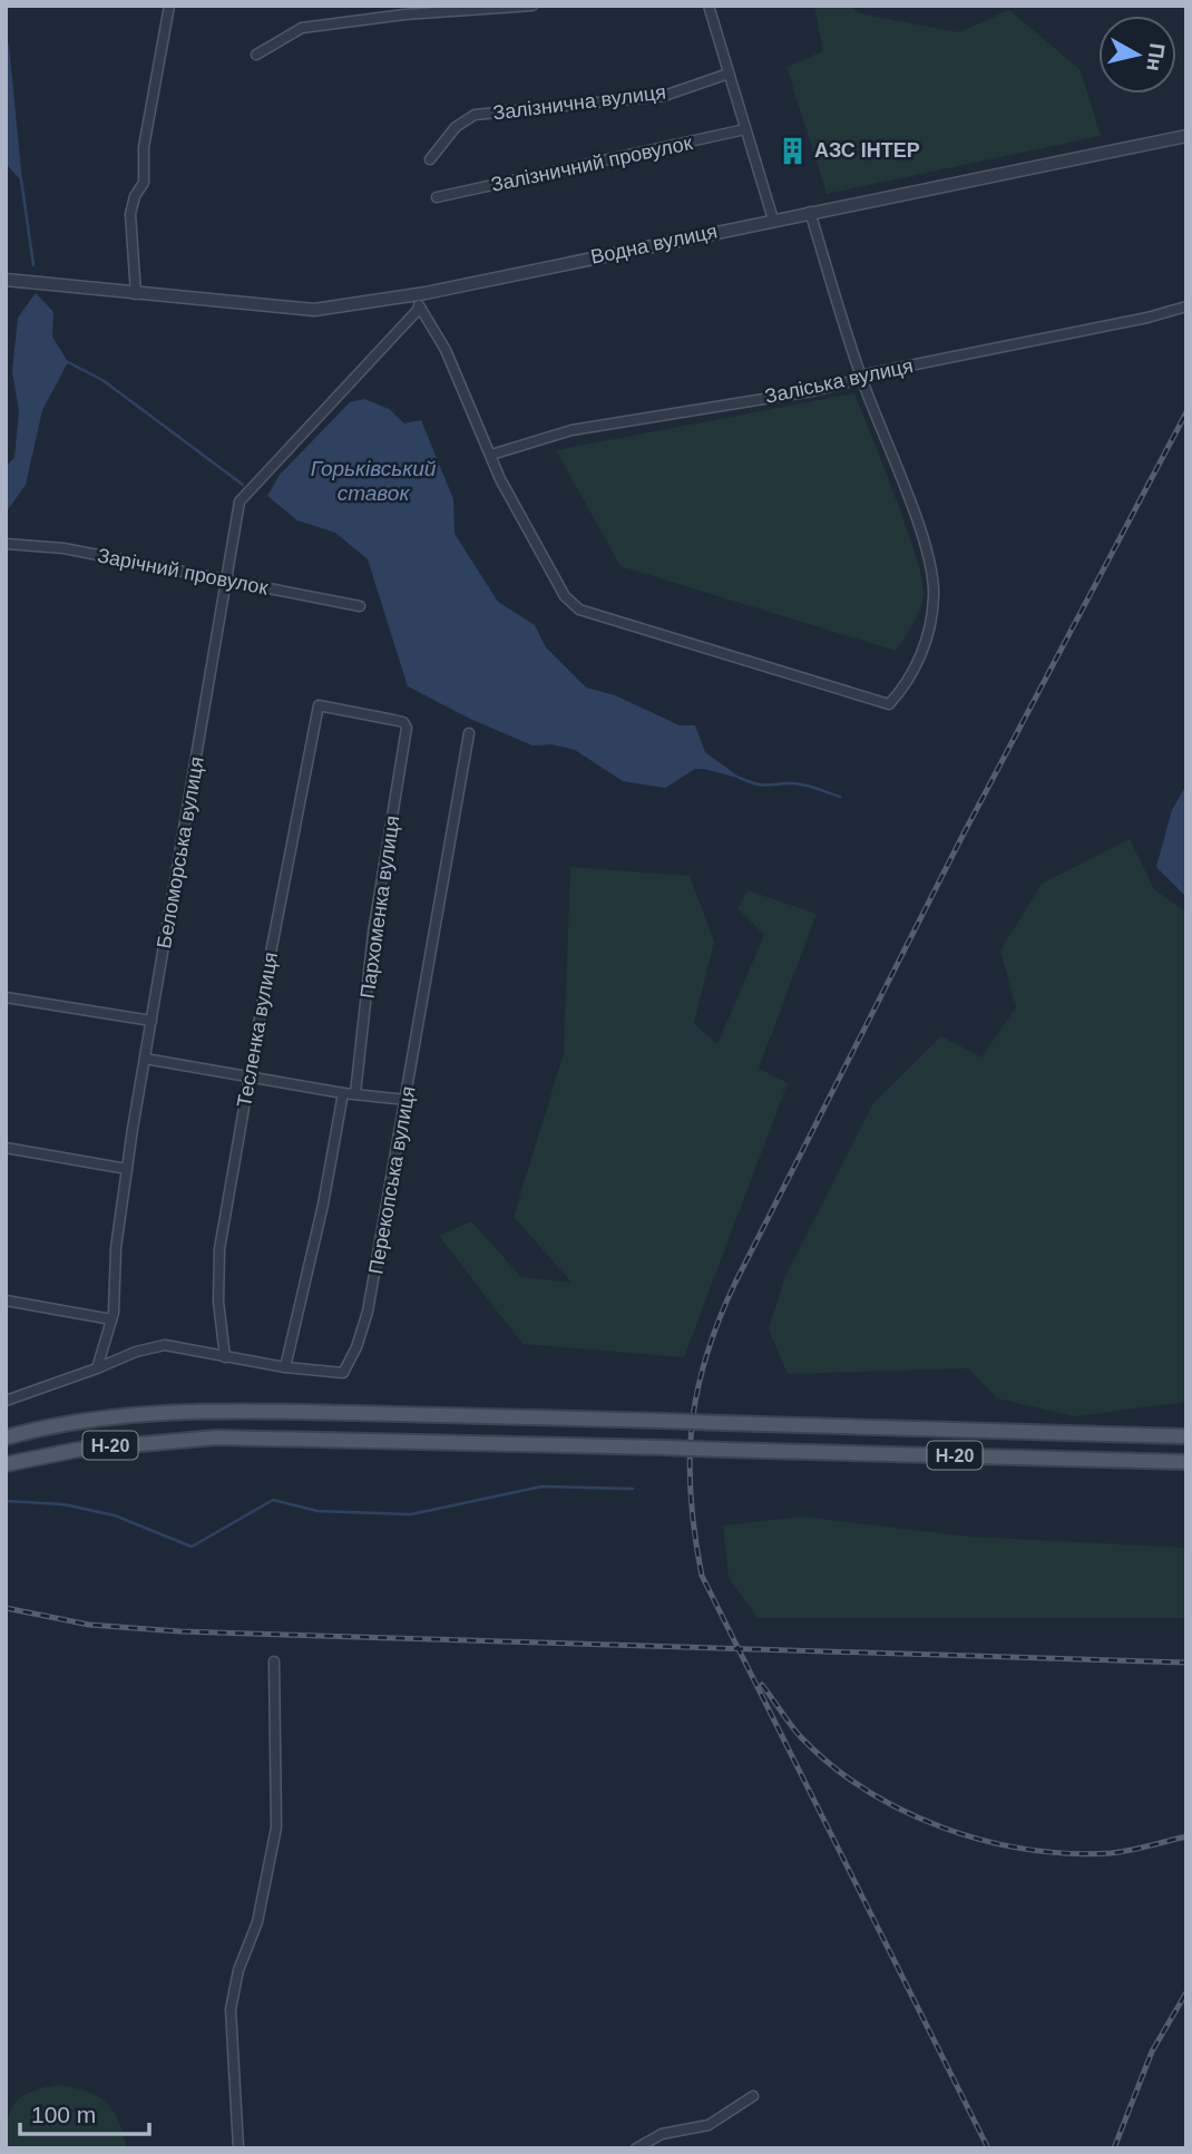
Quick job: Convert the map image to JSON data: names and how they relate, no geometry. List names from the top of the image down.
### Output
{
  "streets": {
    "main road": ["Н-20"],
    "street": [
      "Залізнична вулиця",
      "Залізничний провулок",
      "Водна вулиця",
      "Заліська вулиця",
      "Зарічний провулок",
      "Беломорська вулиця",
      "Пархоменка вулиця",
      "Тесленка вулиця",
      "Перекопська вулиця"
    ]
  },
  "crossings": [
    ["Зарічний провулок", "Беломорська вулиця"],
    ["Беломорська вулиця", "Перекопська вулиця"],
    ["Пархоменка вулиця", "Тесленка вулиця"],
    ["Тесленка вулиця", "Перекопська вулиця"]
  ],
  "water": ["Горьківський ставок"],
  "places": {
    "building": ["АЗС ІНТЕР"]
  },
  "scale_bar": "100 m",
  "north": "right"
}
